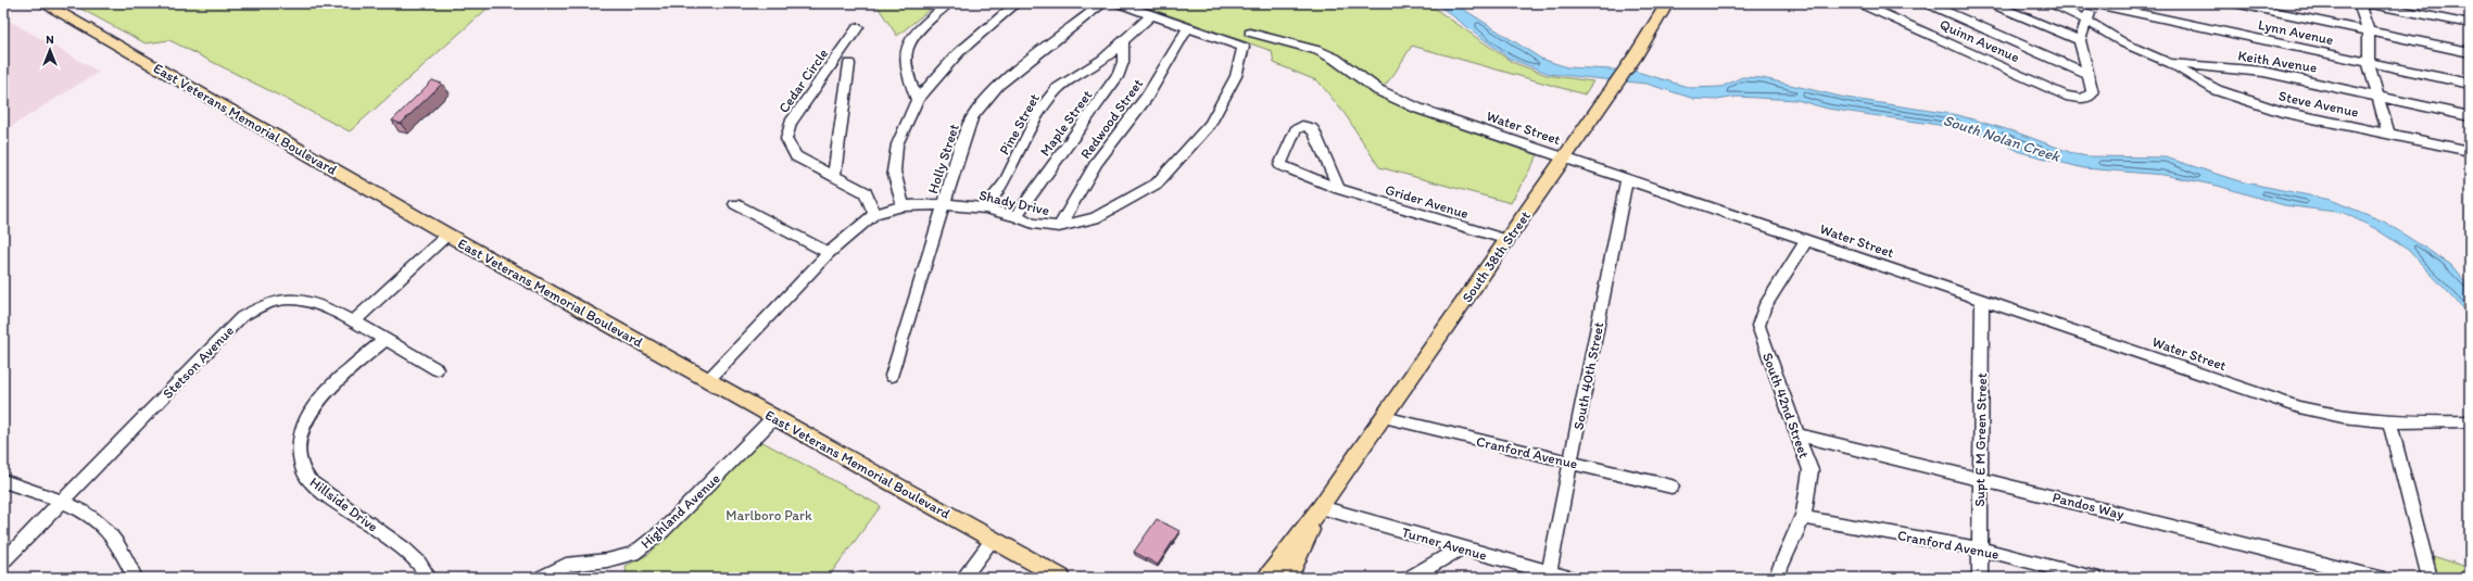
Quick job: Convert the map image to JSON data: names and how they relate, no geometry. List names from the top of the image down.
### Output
{
  "streets": {
    "main road": ["East Veterans Memorial Boulevard", "South 38th Street"],
    "street": [
      "Lynn Avenue",
      "Quinn Avenue",
      "Keith Avenue",
      "Cedar Circle",
      "Steve Avenue",
      "Redwood Street",
      "Maple Street",
      "Pine Street",
      "Water Street",
      "Holly Street",
      "Grider Avenue",
      "Shady Drive",
      "Stetson Avenue",
      "South 40th Street",
      "South 42nd Street",
      "Supt E M Green Street",
      "Cranford Avenue",
      "Hillside Drive",
      "Pandos Way",
      "Highland Avenue",
      "Turner Avenue"
    ]
  },
  "crossings": [
    ["Keith Avenue", "Steve Avenue"],
    ["Cedar Circle", "Shady Drive"],
    ["East Veterans Memorial Boulevard", "Shady Drive"],
    ["East Veterans Memorial Boulevard", "Highland Avenue"],
    ["Redwood Street", "Shady Drive"],
    ["Maple Street", "Pine Street"],
    ["Maple Street", "Shady Drive"],
    ["Pine Street", "Shady Drive"],
    ["Water Street", "South 38th Street"],
    ["Water Street", "South 40th Street"],
    ["Water Street", "South 42nd Street"],
    ["Water Street", "Supt E M Green Street"],
    ["Holly Street", "Shady Drive"],
    ["Grider Avenue", "South 38th Street"],
    ["South 38th Street", "Cranford Avenue"],
    ["South 38th Street", "Turner Avenue"],
    ["Stetson Avenue", "Hillside Drive"],
    ["South 40th Street", "Cranford Avenue"],
    ["South 40th Street", "Turner Avenue"],
    ["South 42nd Street", "Cranford Avenue"],
    ["South 42nd Street", "Pandos Way"],
    ["Supt E M Green Street", "Cranford Avenue"],
    ["Supt E M Green Street", "Pandos Way"]
  ],
  "water": ["South Nolan Creek"],
  "parks": ["Marlboro Park"],
  "north": "top"
}
